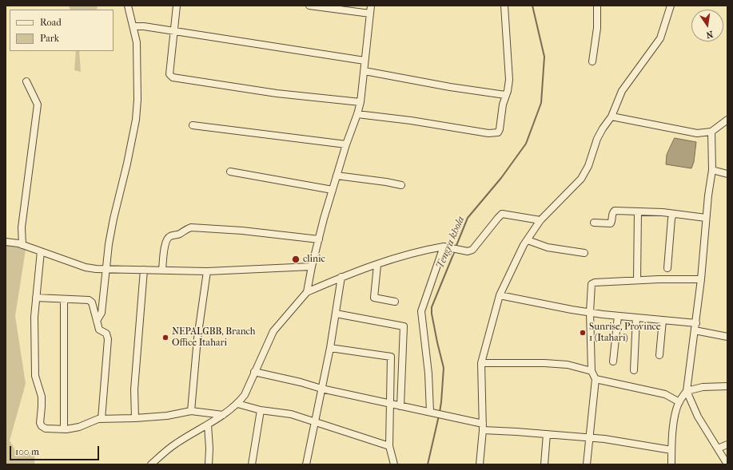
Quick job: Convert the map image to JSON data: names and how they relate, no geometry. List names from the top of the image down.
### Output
{
  "water": ["Tengra khola"],
  "places": ["clinic", "Sunrise, Province 1 (Itahari)", "NEPALGBB, Branch Office Itahari"],
  "legend": ["Road", "Park"],
  "scale_bar": "100 m",
  "north": "bottom"
}
